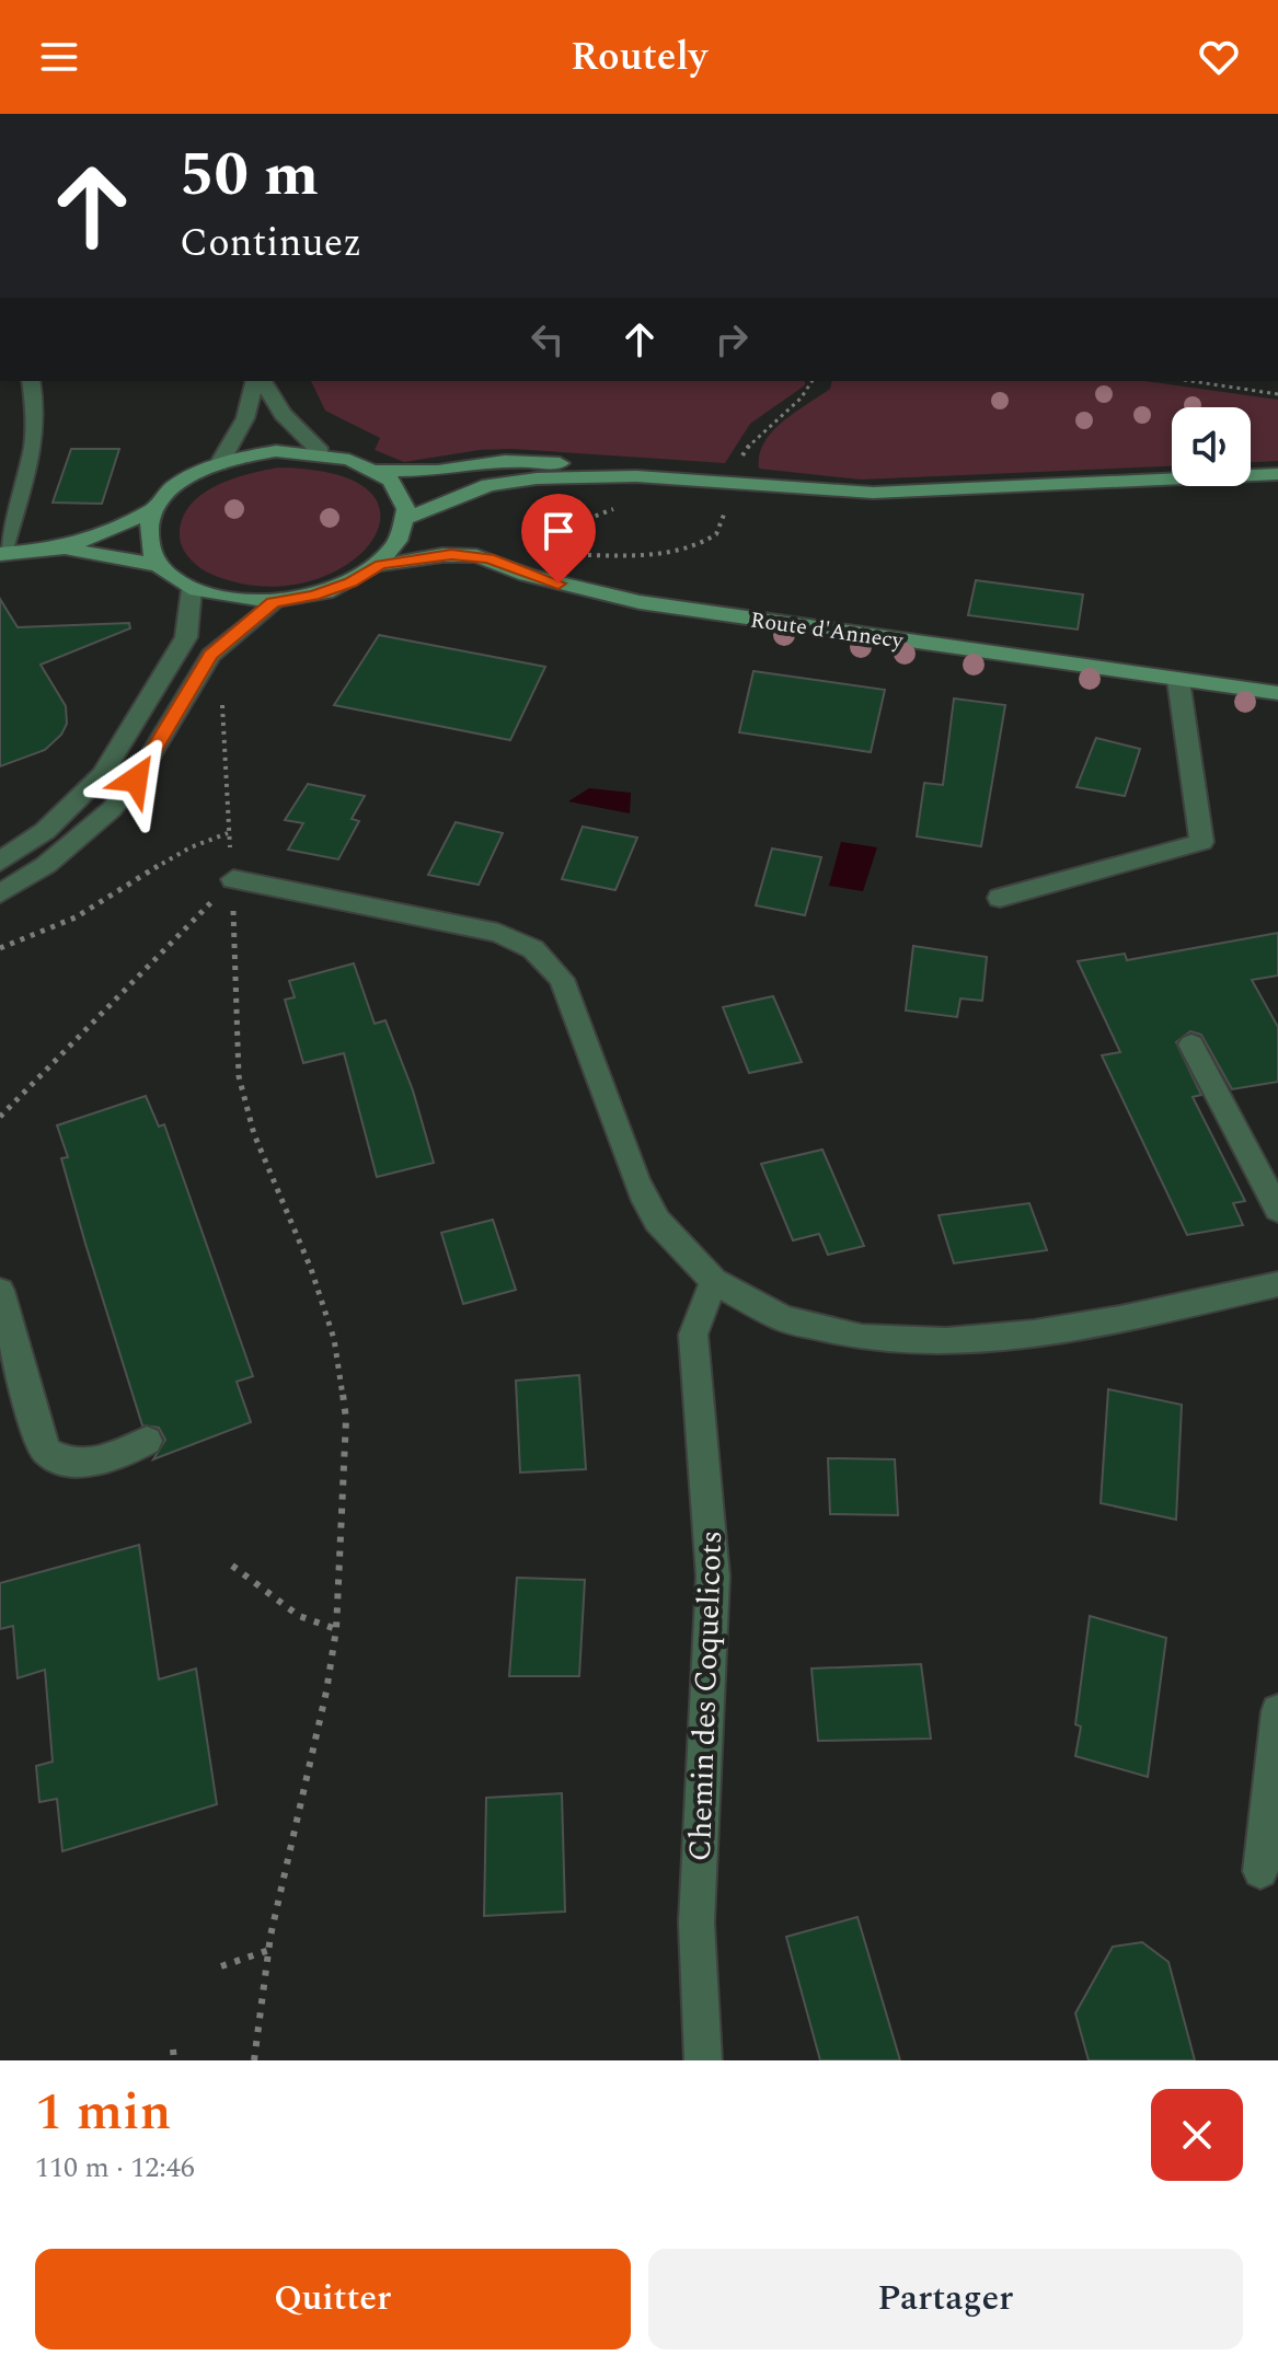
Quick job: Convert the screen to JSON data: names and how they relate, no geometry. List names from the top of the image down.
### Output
{
  "streets": {
    "main road": ["Route d'Annecy"],
    "street": ["Chemin des Coquelicots"]
  },
  "page": {
    "header": "Routely",
    "turn": ["50 m", "Continuez"],
    "heading": ["1 min", "110 m · 12:46"],
    "buttons": ["Quitter", "Partager"]
  }
}
